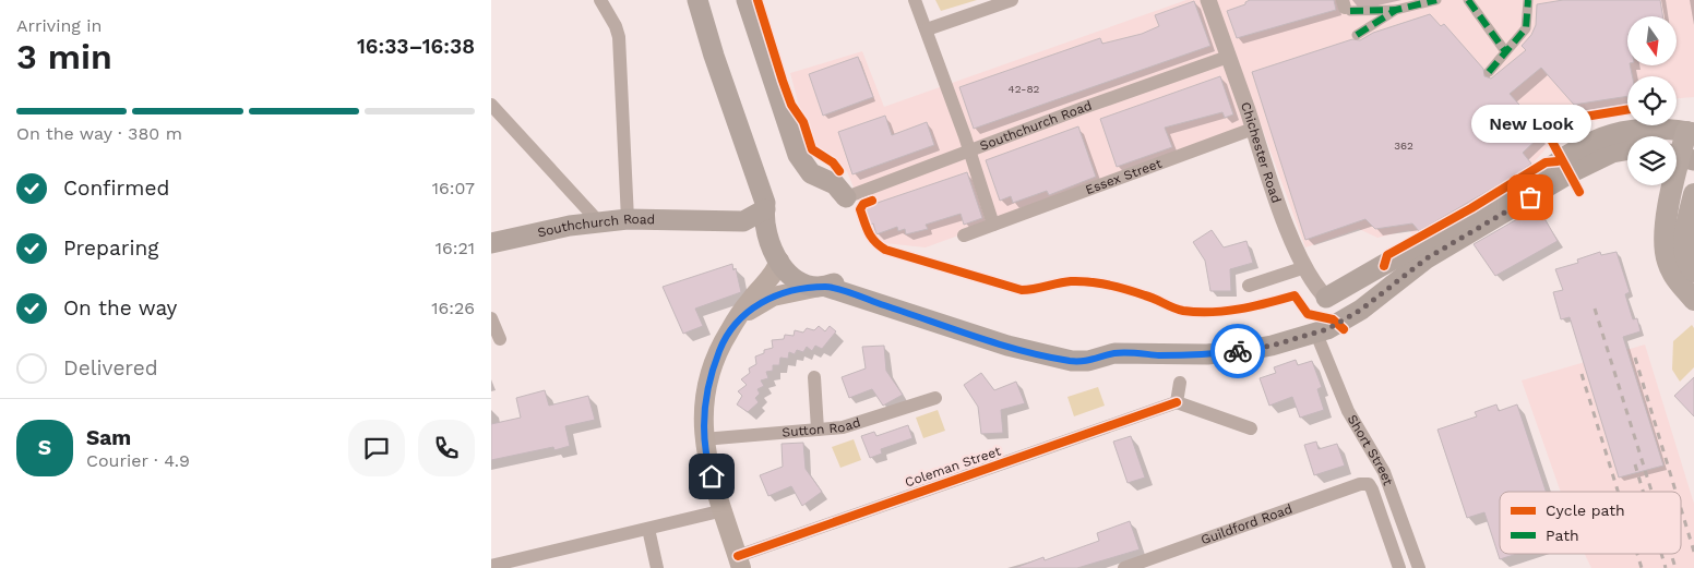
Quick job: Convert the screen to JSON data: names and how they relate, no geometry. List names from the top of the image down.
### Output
{
  "streets": {
    "main road": ["Southchurch Road"],
    "street": [
      "Chichester Road",
      "Essex Street",
      "Sutton Road",
      "Short Street",
      "Coleman Street",
      "Guildford Road"
    ]
  },
  "crossings": [
    ["Southchurch Road", "Chichester Road"],
    ["Chichester Road", "Essex Street"]
  ],
  "places": ["New Look"],
  "house_numbers": ["42-82", "362"],
  "legend": ["Cycle path", "Path"],
  "north": "bottom",
  "page": {
    "heading": ["3 min", "Arriving in", "16:33–16:38"],
    "panel": ["Sam", "Courier · 4.9"],
    "bar": "On the way · 380 m",
    "bubble": "New Look",
    "list": [
      ["Confirmed", "16:07"],
      ["Preparing", "16:21"],
      ["On the way", "16:26"],
      "Delivered"
    ],
    "round": "S"
  }
}
